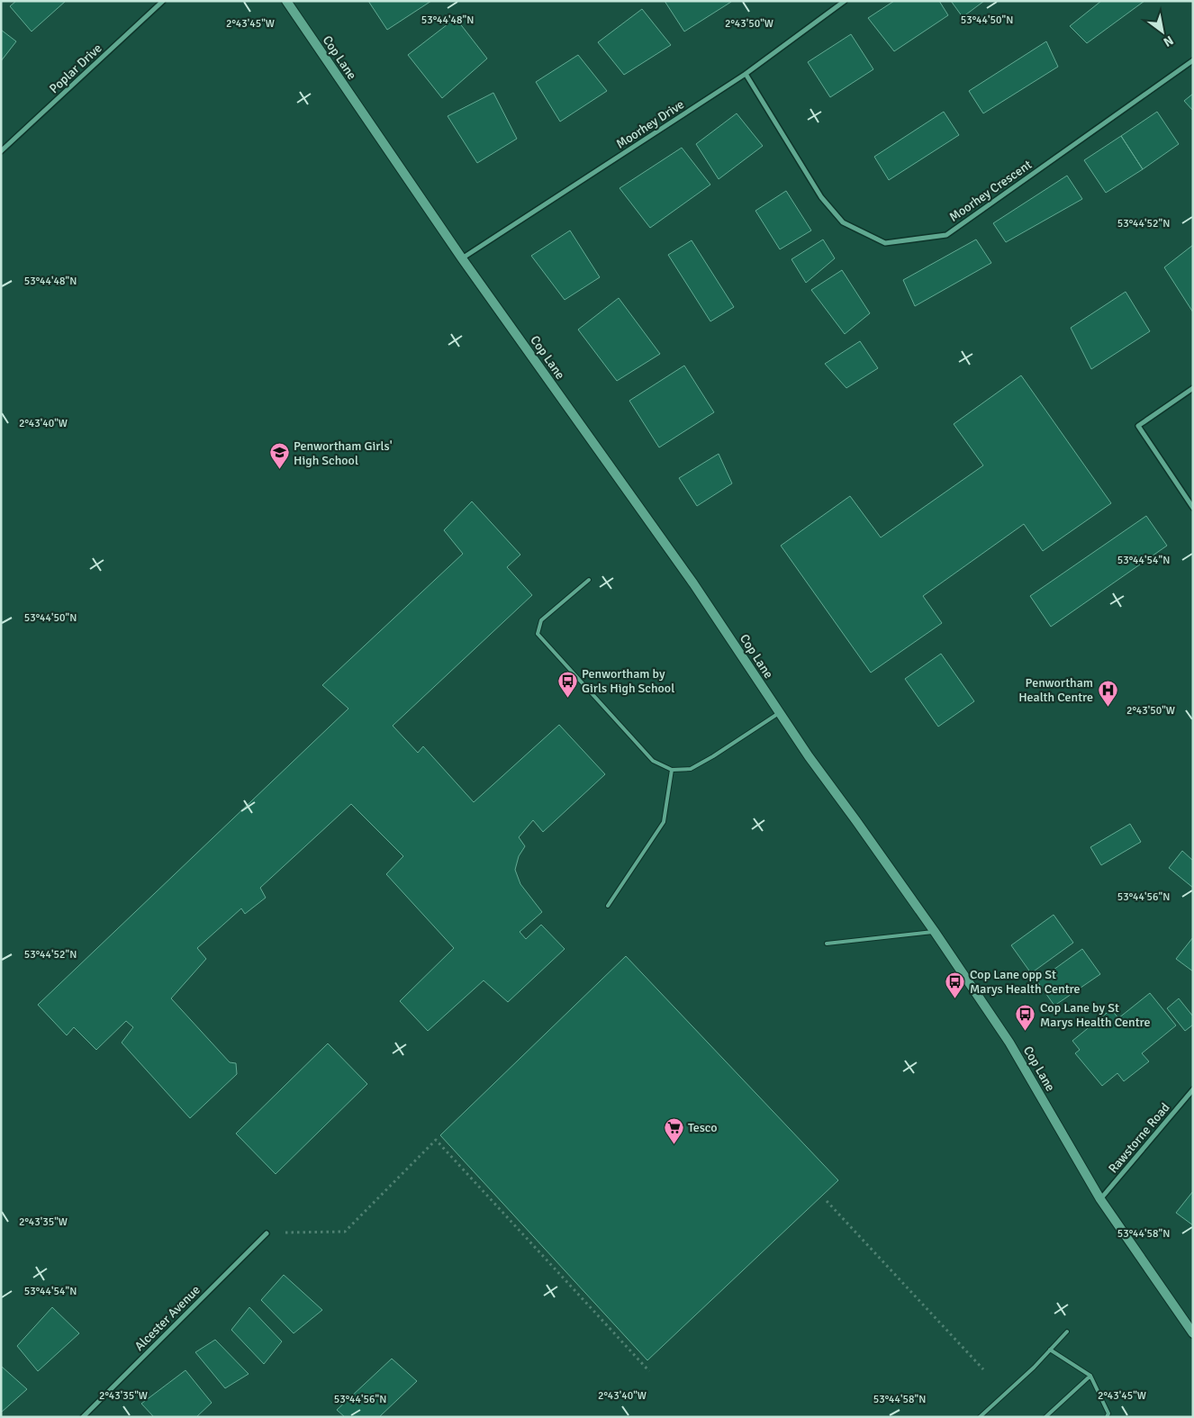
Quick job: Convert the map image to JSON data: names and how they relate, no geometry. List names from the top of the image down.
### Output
{
  "streets": {
    "street": [
      "Cop Lane",
      "Poplar Drive",
      "Moorhey Drive",
      "Moorhey Crescent",
      "Rawstorne Road",
      "Alcester Avenue"
    ]
  },
  "crossings": [
    ["Cop Lane", "Moorhey Drive"],
    ["Cop Lane", "Rawstorne Road"],
    ["Moorhey Drive", "Moorhey Crescent"]
  ],
  "places": {
    "school or university": ["Penwortham Girls' High School"],
    "bus stop": ["Penwortham by Girls High School", "Cop Lane opp St Marys Health Centre", "Cop Lane by St Marys Health Centre"],
    "hospital": ["Penwortham Health Centre"],
    "supermarket": ["Tesco"]
  },
  "north": "bottom right",
  "coordinates": [
    "53°44'50\"N",
    "53°44'48\"N",
    "2°43'45\"W",
    "2°43'50\"W",
    "53°44'52\"N",
    "2°43'40\"W",
    "53°44'54\"N",
    "53°44'56\"N",
    "2°43'35\"W",
    "53°44'58\"N"
  ]
}
